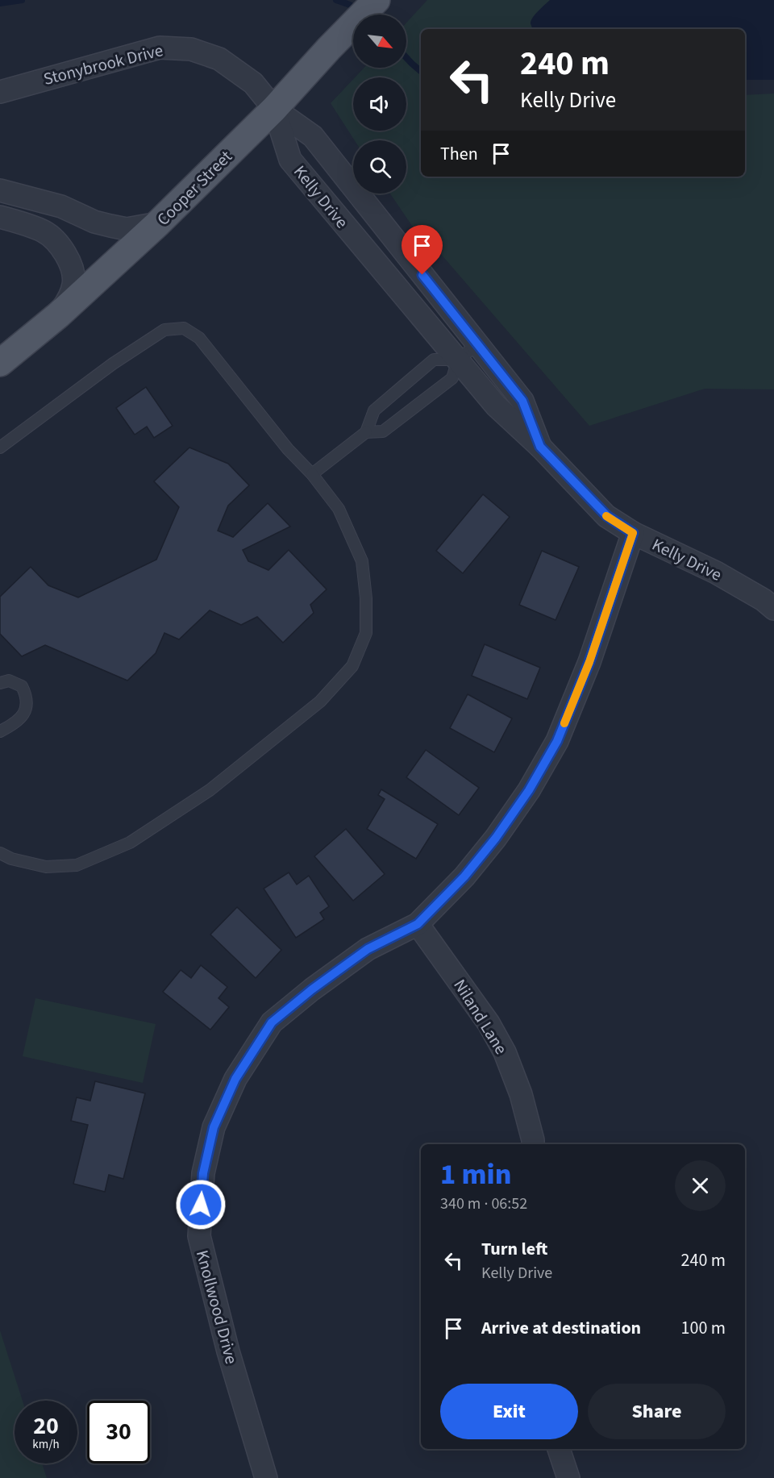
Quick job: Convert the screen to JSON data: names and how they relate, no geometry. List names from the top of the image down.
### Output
{
  "streets": {
    "main road": ["Cooper Street"],
    "street": [
      "Stonybrook Drive",
      "Kelly Drive",
      "Niland Lane",
      "Knollwood Drive"
    ]
  },
  "crossings": [
    ["Stonybrook Drive", "Cooper Street"],
    ["Stonybrook Drive", "Kelly Drive"],
    ["Cooper Street", "Kelly Drive"],
    ["Kelly Drive", "Knollwood Drive"],
    ["Niland Lane", "Knollwood Drive"]
  ],
  "north": "bottom right",
  "page": {
    "turn": ["240 m", "Kelly Drive"],
    "then": "Then",
    "heading": ["1 min", "340 m · 06:52"],
    "list": [
      {
        "name": "Turn left",
        "note": "Kelly Drive",
        "value": "240 m"
      },
      {
        "name": "Arrive at destination",
        "value": "100 m"
      }
    ],
    "buttons": ["Exit", "Share"],
    "speed": "20 km/h",
    "limit": "30"
  }
}
